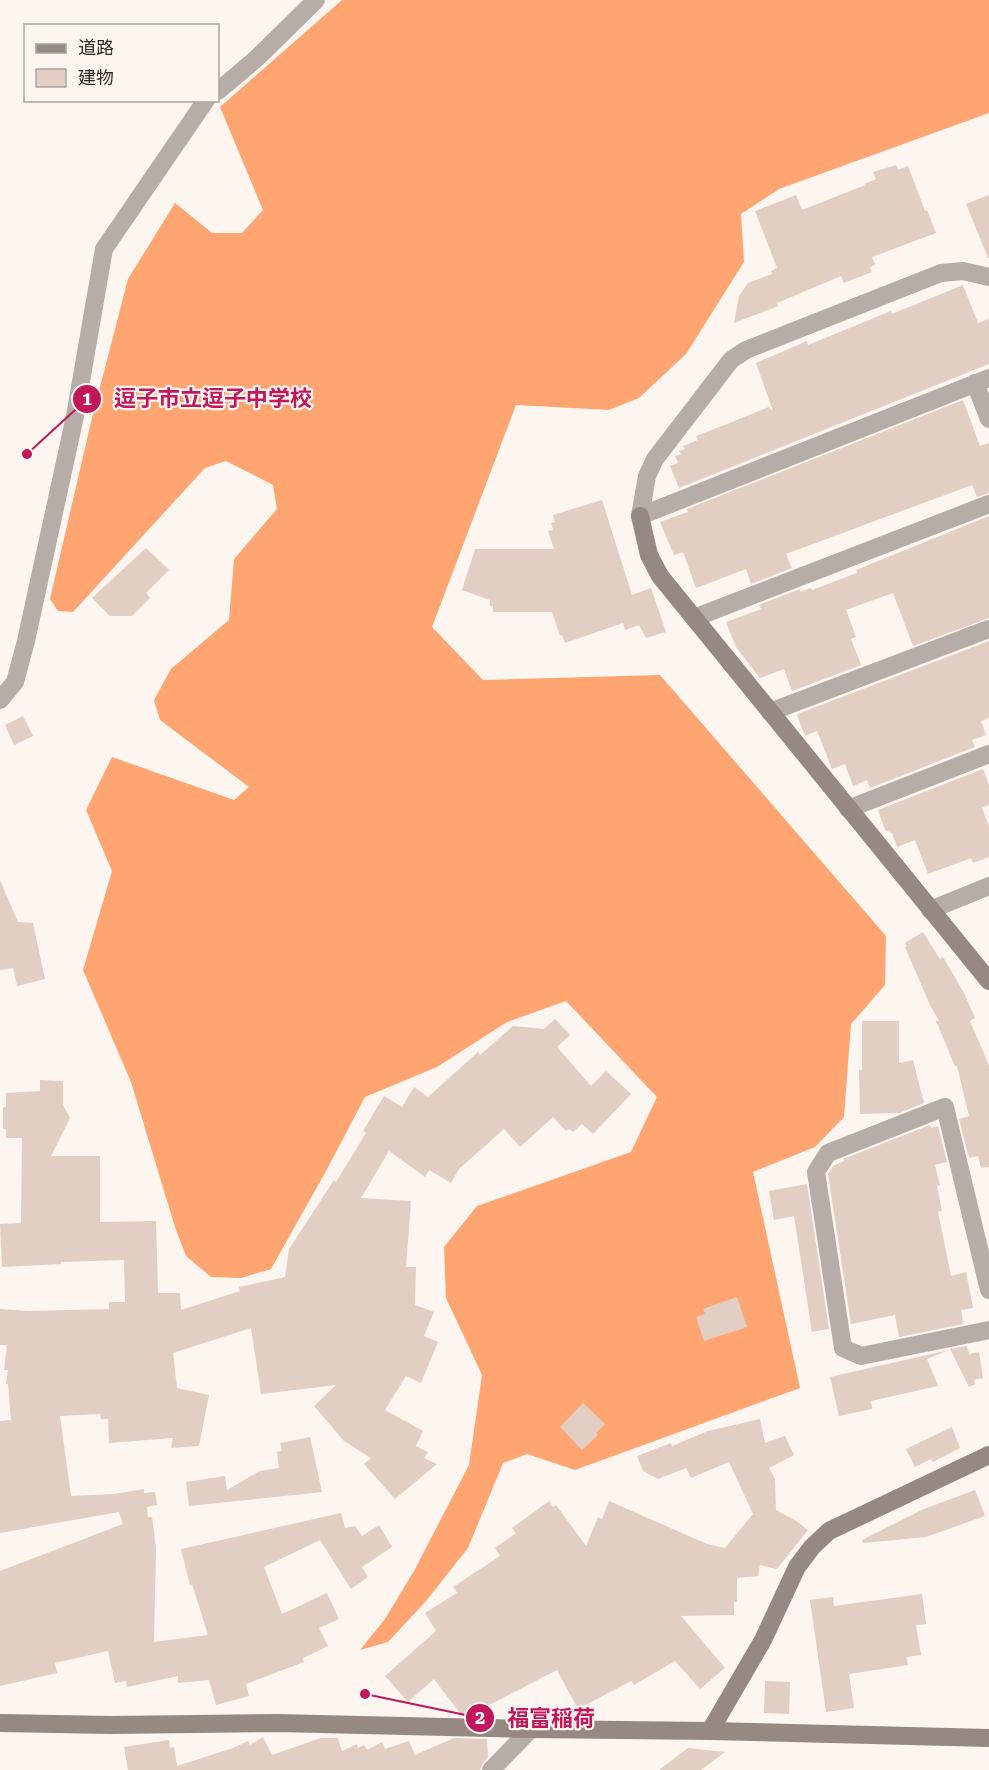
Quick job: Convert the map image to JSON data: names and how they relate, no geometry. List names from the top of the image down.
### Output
{
  "places": ["逗子市立逗子中学校", "福富稲荷"],
  "legend": ["道路", "建物"]
}
